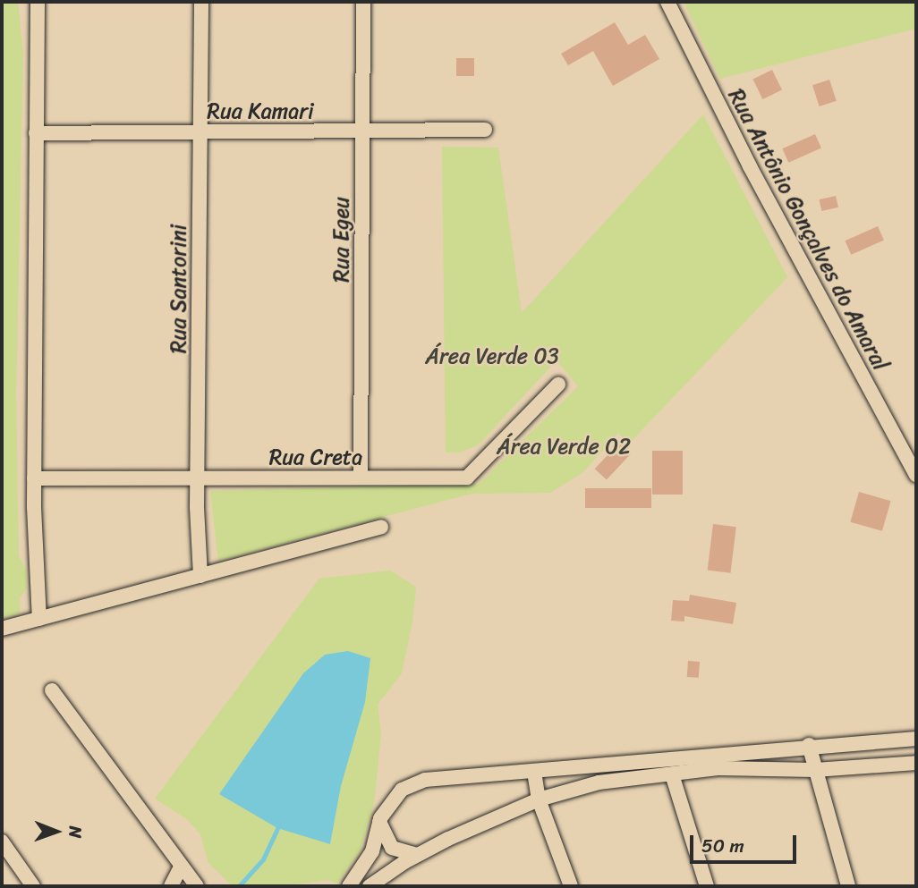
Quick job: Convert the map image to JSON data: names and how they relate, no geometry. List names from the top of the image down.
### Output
{
  "streets": {
    "street": [
      "Rua Kamari",
      "Rua Antônio Gonçalves do Amaral",
      "Rua Egeu",
      "Rua Santorini",
      "Rua Creta"
    ]
  },
  "crossings": [
    ["Rua Kamari", "Rua Egeu"],
    ["Rua Kamari", "Rua Santorini"],
    ["Rua Egeu", "Rua Creta"],
    ["Rua Santorini", "Rua Creta"]
  ],
  "parks": ["Área Verde 03", "Área Verde 02"],
  "scale_bar": "50 m",
  "north": "right"
}
